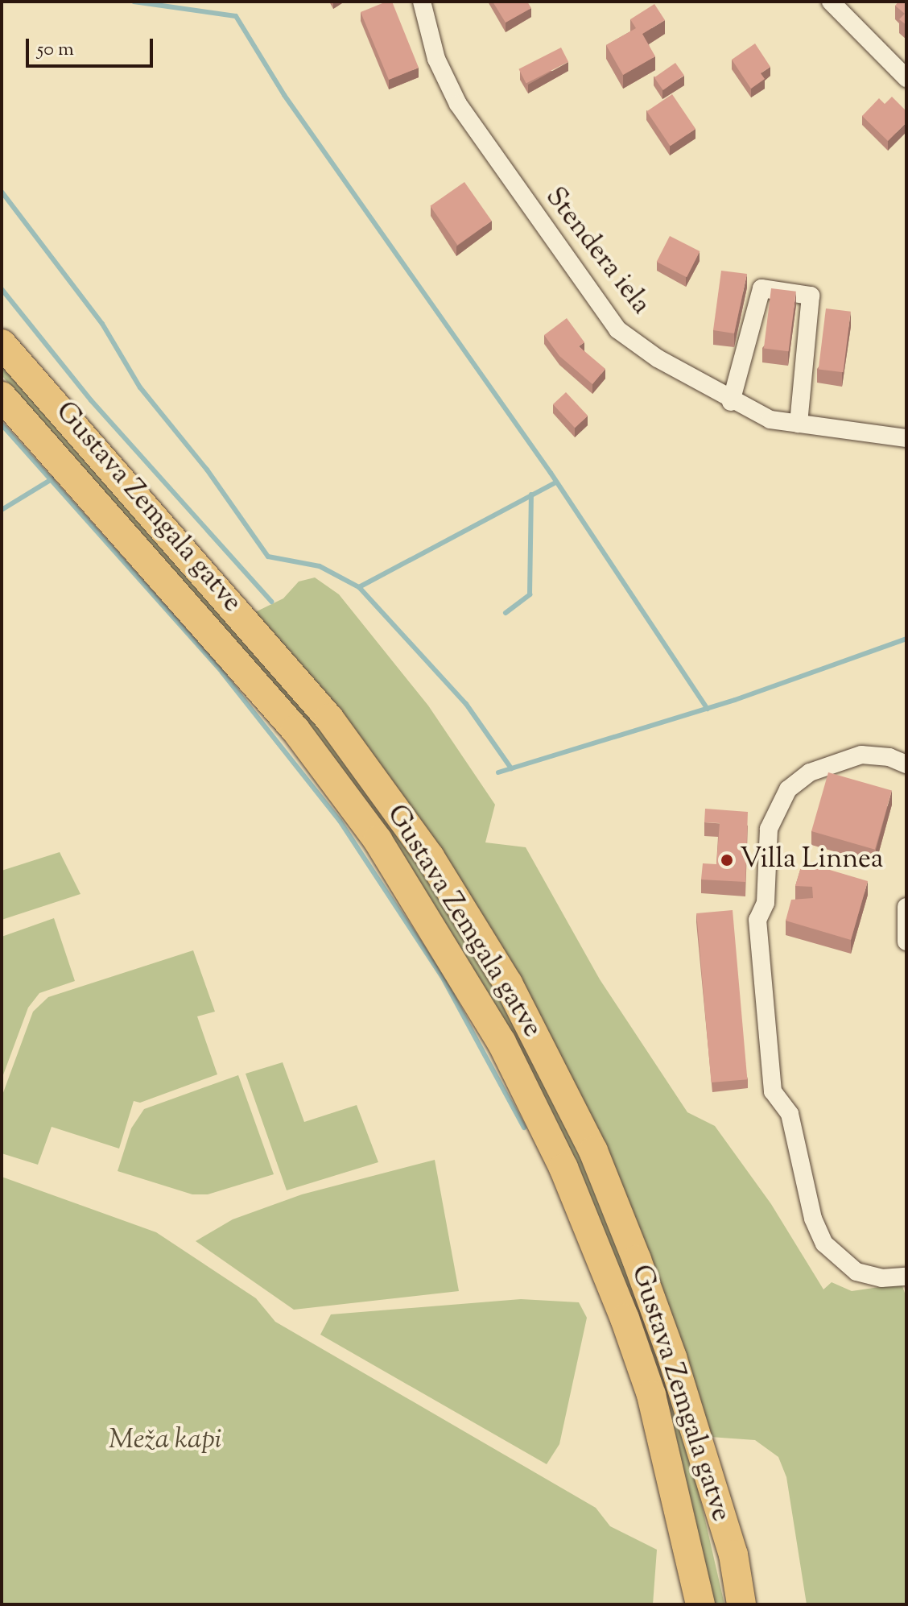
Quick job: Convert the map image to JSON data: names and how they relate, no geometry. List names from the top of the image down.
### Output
{
  "streets": {
    "main road": ["Gustava Zemgala gatve"],
    "street": ["Stendera iela"]
  },
  "parks": ["Meža kapi"],
  "places": ["Villa Linnea"],
  "scale_bar": "50 m"
}
